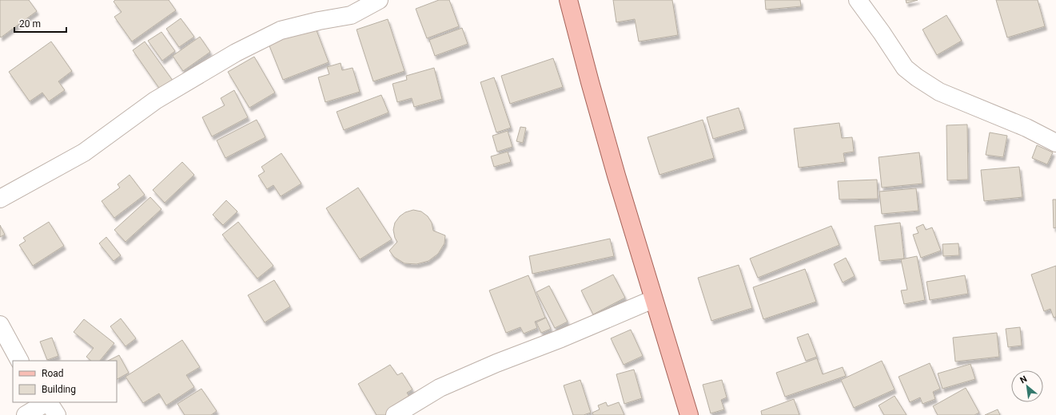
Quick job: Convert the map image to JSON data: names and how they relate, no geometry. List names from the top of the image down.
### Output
{
  "legend": ["Road", "Building"],
  "scale_bar": "20 m",
  "north": "top left"
}
